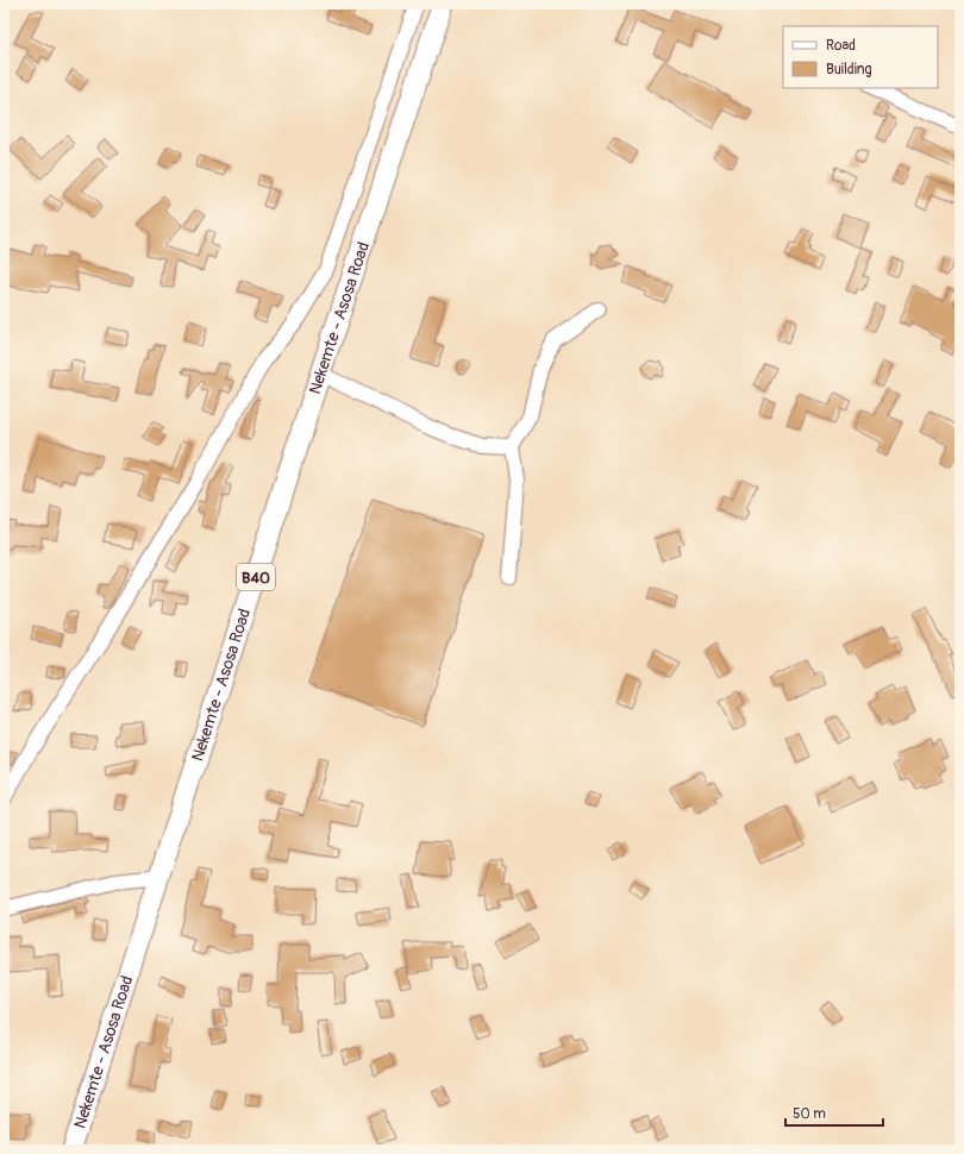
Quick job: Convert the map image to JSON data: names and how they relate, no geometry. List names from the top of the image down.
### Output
{
  "streets": {
    "highway": ["Nekemte - Asosa Road", "B40"]
  },
  "legend": ["Road", "Building"],
  "scale_bar": "50 m"
}
